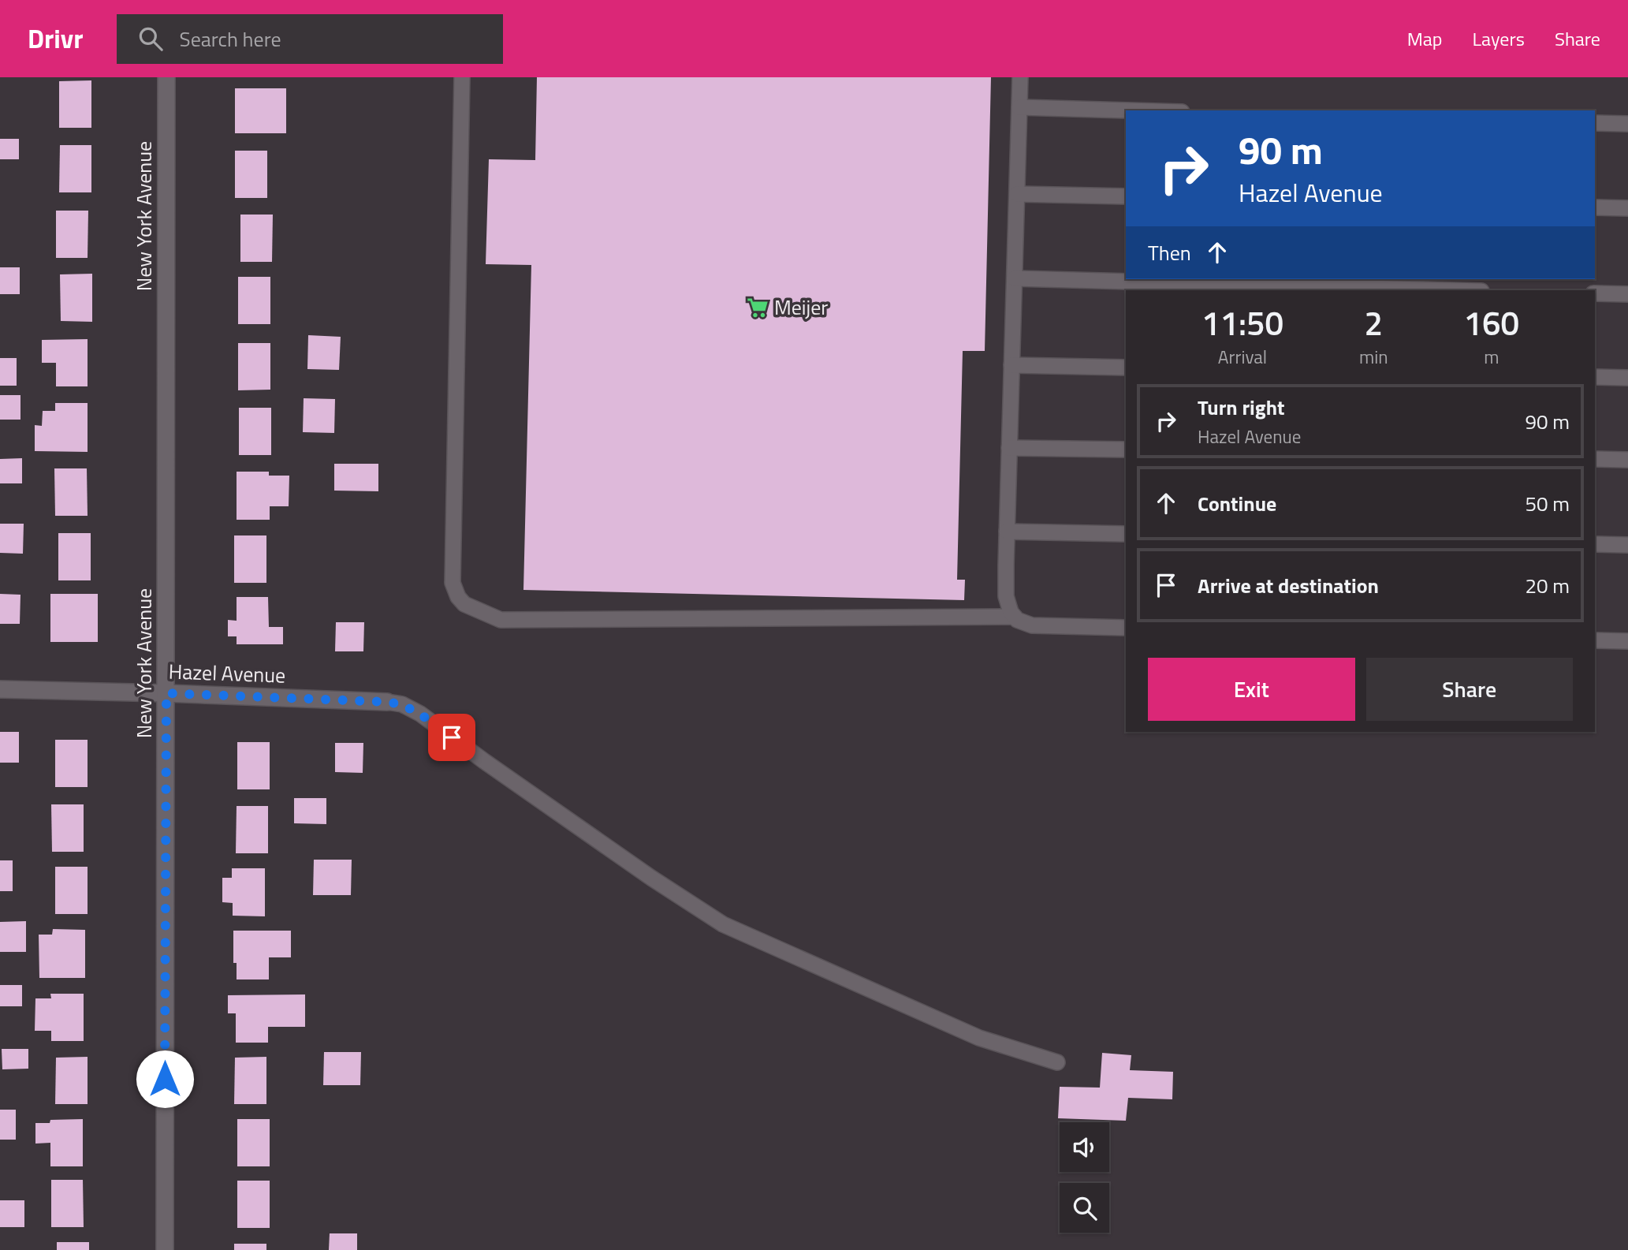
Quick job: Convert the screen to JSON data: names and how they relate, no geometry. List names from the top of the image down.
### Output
{
  "streets": {
    "street": ["New York Avenue", "Hazel Avenue"]
  },
  "crossings": [
    ["New York Avenue", "Hazel Avenue"]
  ],
  "places": {
    "supermarket": ["Meijer"]
  },
  "page": {
    "header": "Drivr",
    "search": "Search here",
    "nav": ["Map", "Layers", "Share"],
    "turn": ["90 m", "Hazel Avenue"],
    "then": "Then",
    "eta": [
      "11:50",
      "Arrival",
      "2",
      "min",
      "160",
      "m"
    ],
    "list": [
      {
        "name": "Turn right",
        "note": "Hazel Avenue",
        "value": "90 m"
      },
      {
        "name": "Continue",
        "value": "50 m"
      },
      {
        "name": "Arrive at destination",
        "value": "20 m"
      }
    ],
    "buttons": ["Exit", "Share"]
  }
}
